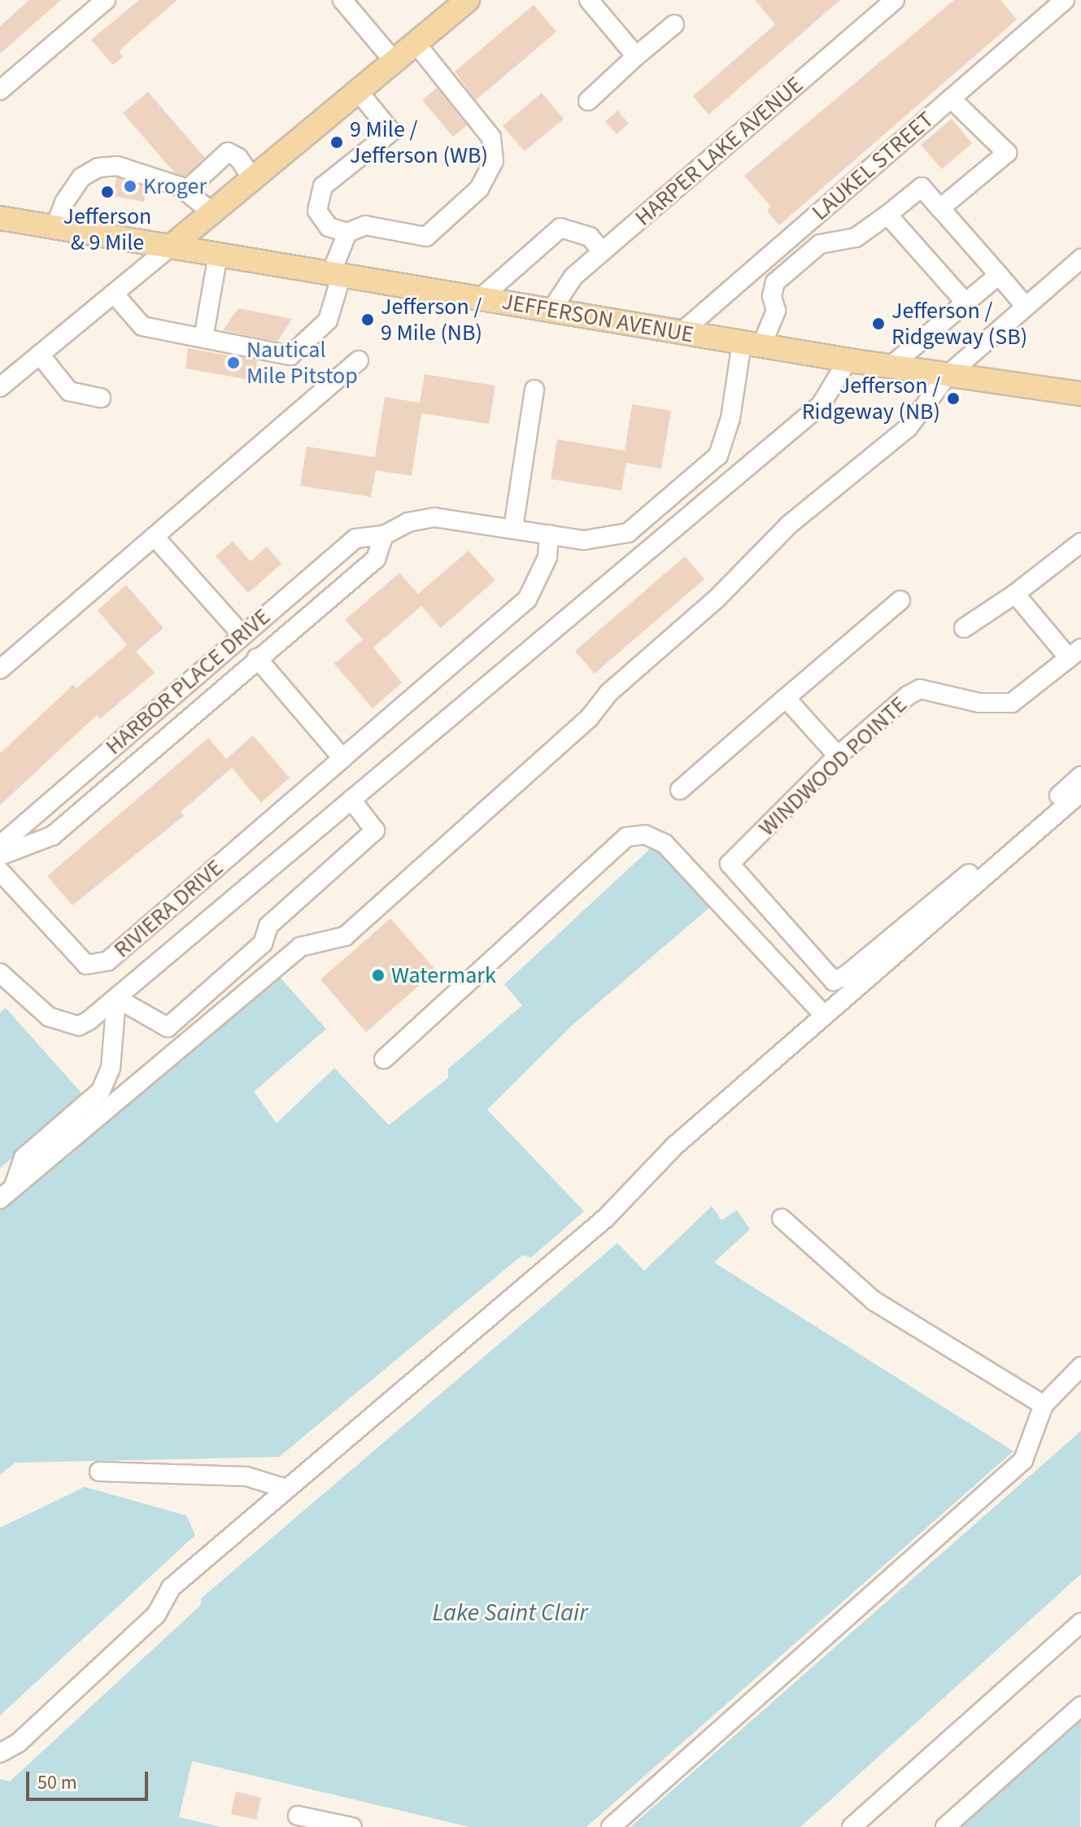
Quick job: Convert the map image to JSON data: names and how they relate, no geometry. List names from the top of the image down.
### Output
{
  "streets": {
    "main road": ["JEFFERSON AVENUE"],
    "street": [
      "HARPER LAKE AVENUE",
      "LAUKEL STREET",
      "HARBOR PLACE DRIVE",
      "WINDWOOD POINTE",
      "RIVIERA DRIVE"
    ]
  },
  "crossings": [
    ["HARPER LAKE AVENUE", "JEFFERSON AVENUE"],
    ["LAUKEL STREET", "JEFFERSON AVENUE"]
  ],
  "water": ["Lake Saint Clair"],
  "places": [
    "9 Mile / Jefferson (WB)",
    "Kroger",
    "Jefferson & 9 Mile",
    "Jefferson / 9 Mile (NB)",
    "Jefferson / Ridgeway (SB)",
    "Nautical Mile Pitstop",
    "Jefferson / Ridgeway (NB)",
    "Watermark"
  ],
  "scale_bar": "50 m"
}
